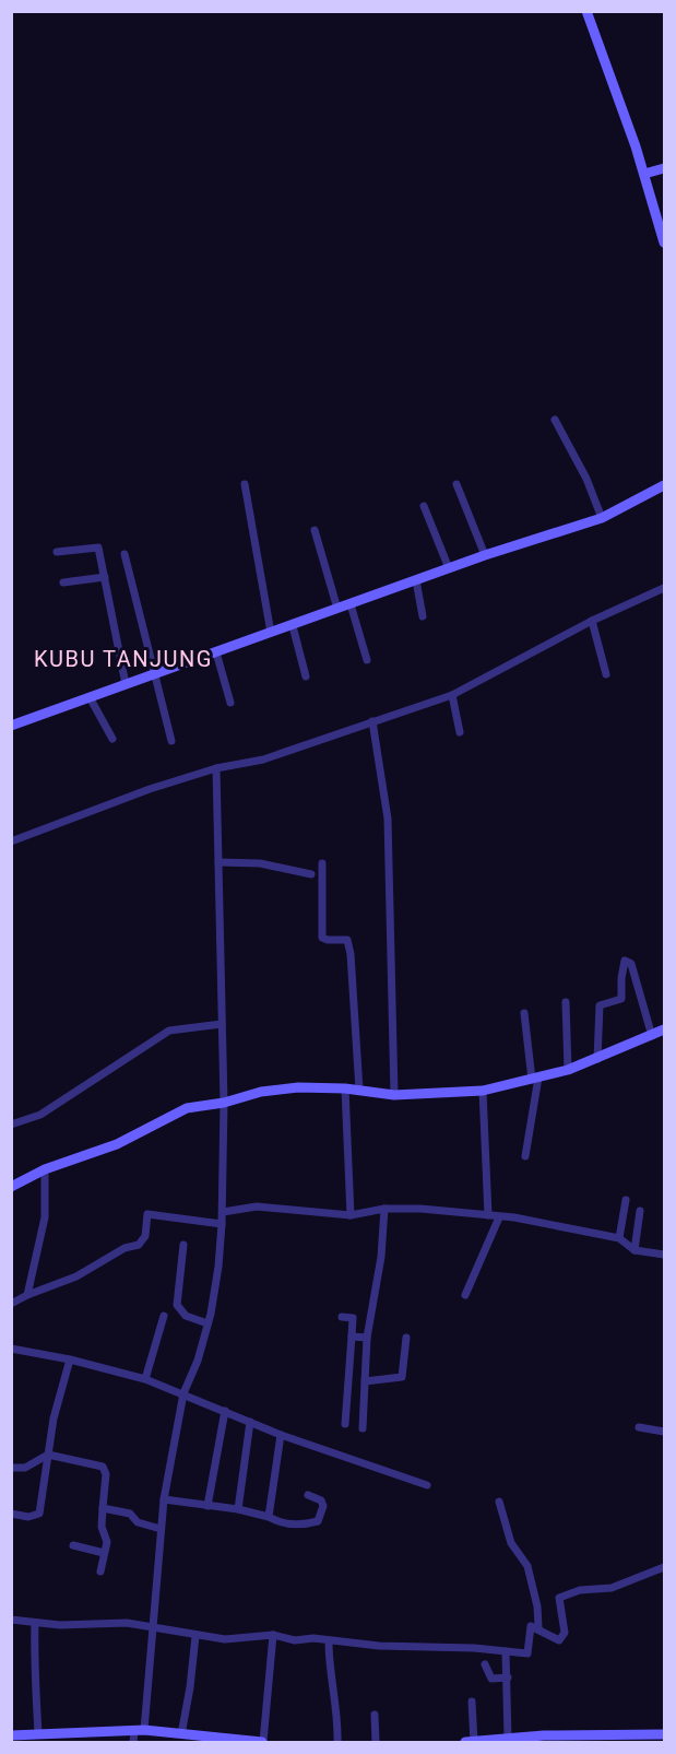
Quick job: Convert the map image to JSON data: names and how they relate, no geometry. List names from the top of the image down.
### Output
{
  "districts": ["KUBU TANJUNG"]
}
